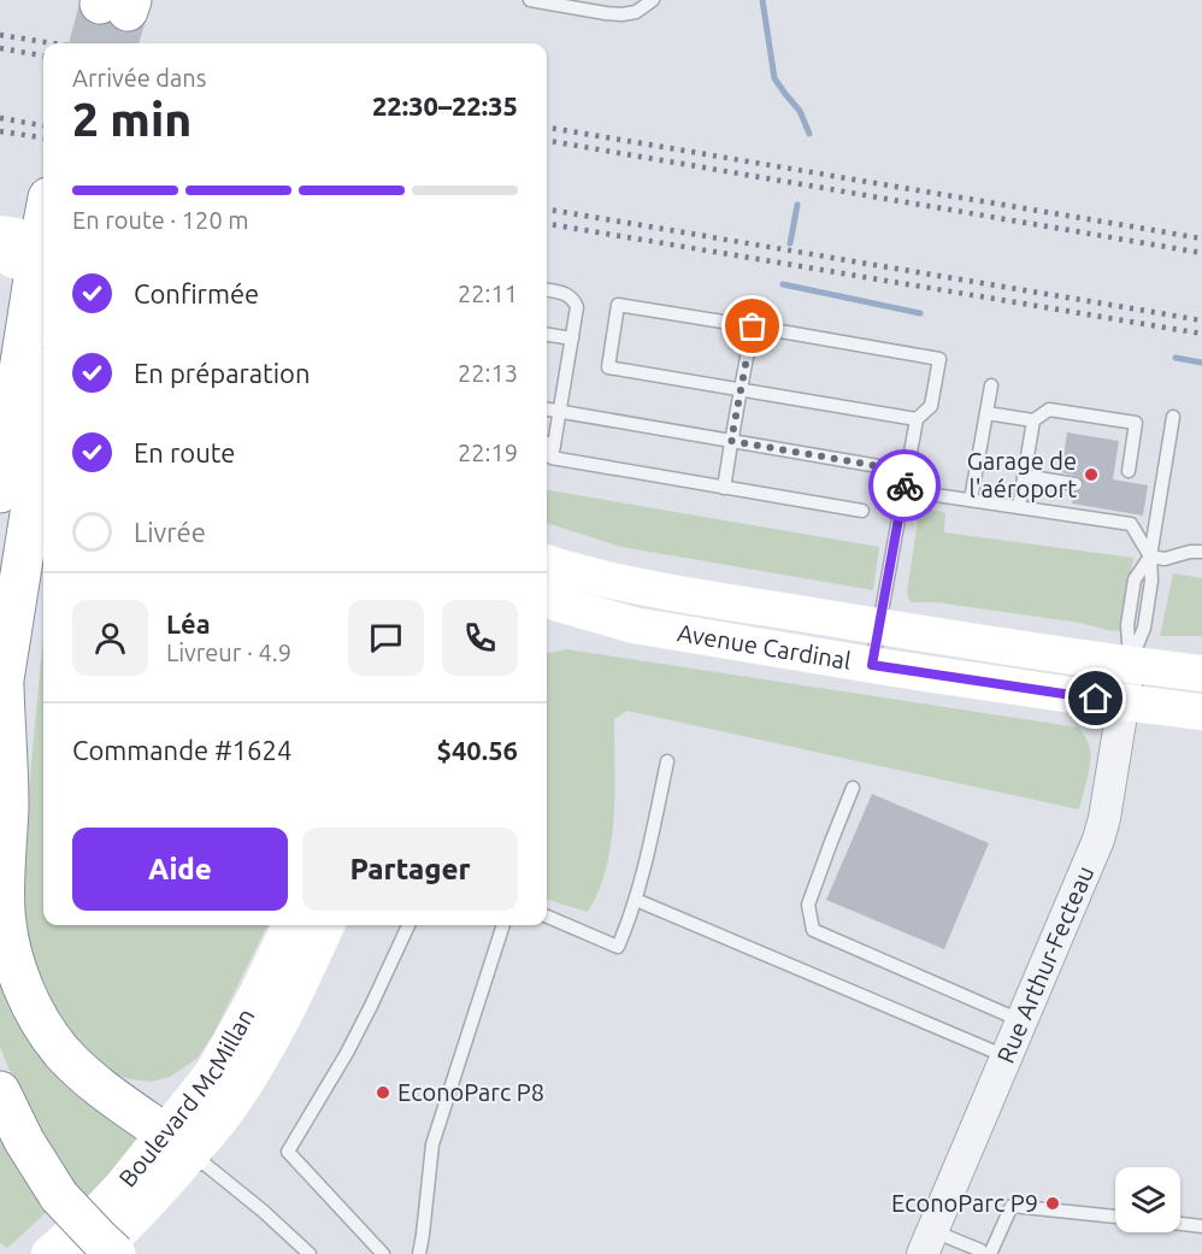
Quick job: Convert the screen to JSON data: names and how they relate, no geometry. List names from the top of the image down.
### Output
{
  "streets": {
    "main road": ["Avenue Cardinal", "Boulevard McMillan"],
    "street": ["Rue Arthur-Fecteau"]
  },
  "crossings": [
    ["Avenue Cardinal", "Rue Arthur-Fecteau"]
  ],
  "places": ["Garage de l'aéroport", "EconoParc P8", "EconoParc P9"],
  "page": {
    "heading": ["2 min", "Arrivée dans", "22:30–22:35"],
    "panel": [
      "Léa",
      "Livreur · 4.9",
      "Commande #1624",
      "$40.56"
    ],
    "bar": "En route · 120 m",
    "list": [
      ["Confirmée", "22:11"],
      ["En préparation", "22:13"],
      ["En route", "22:19"],
      "Livrée"
    ],
    "buttons": ["Aide", "Partager"]
  }
}
